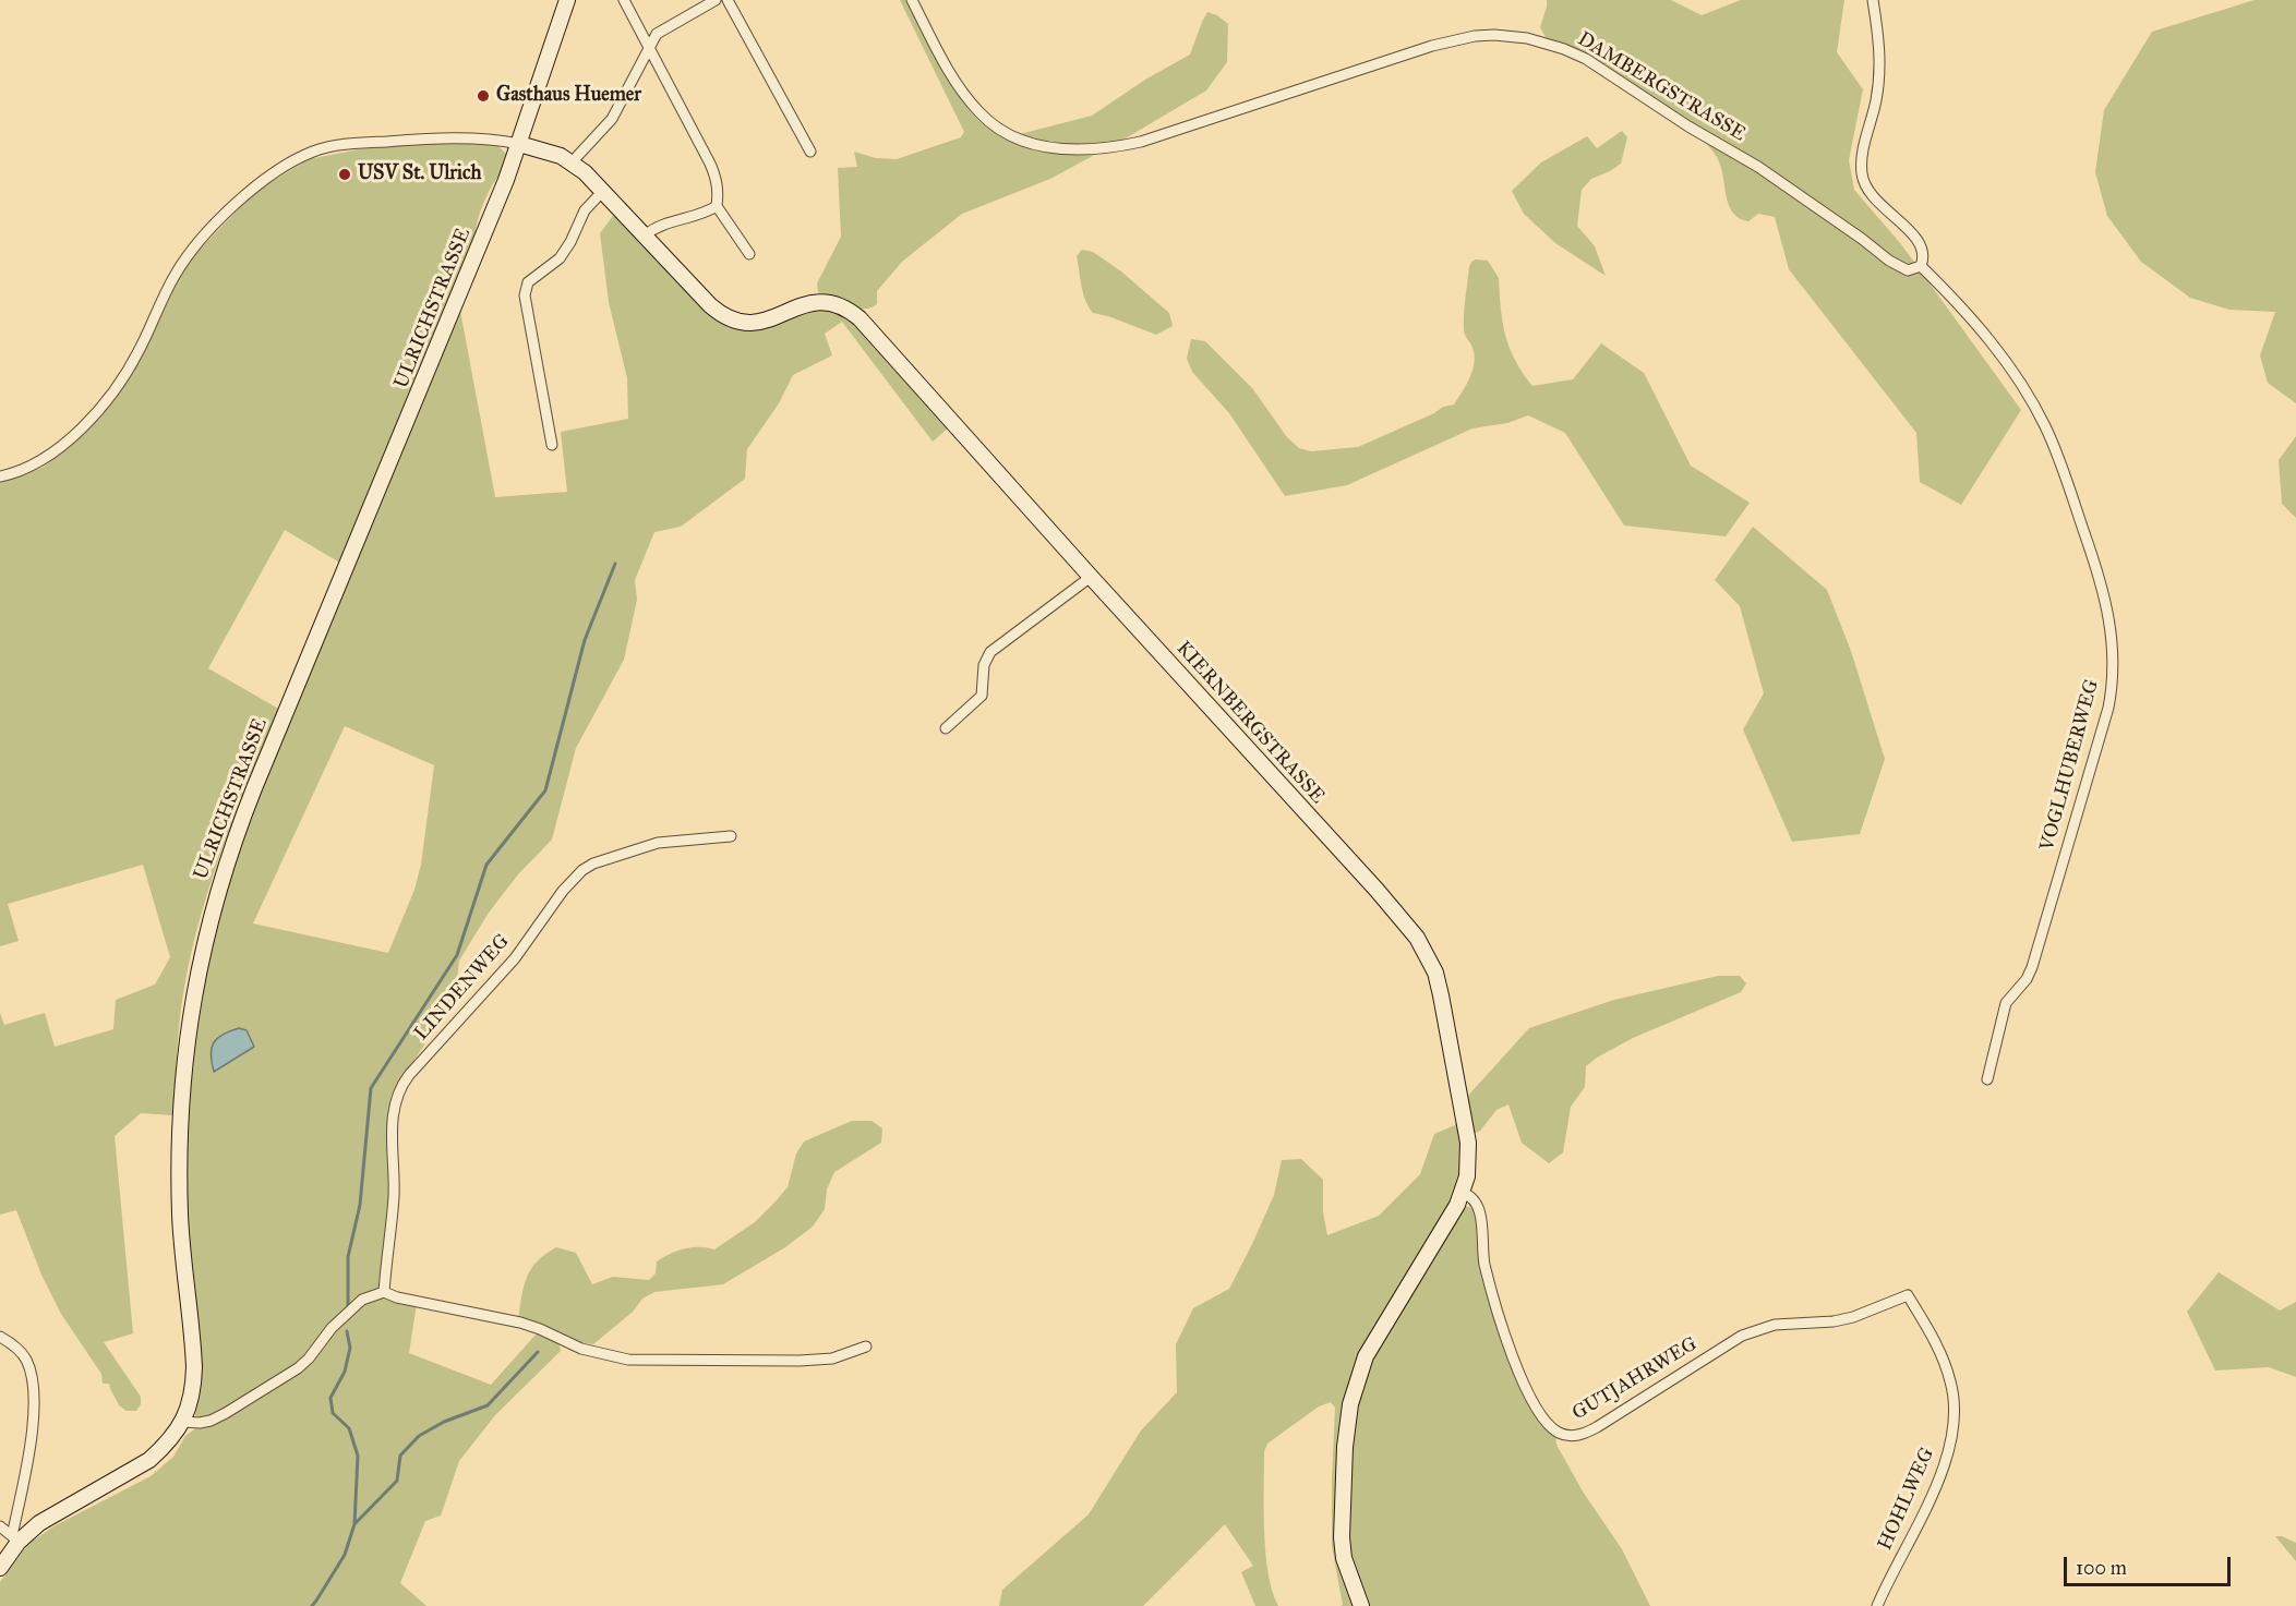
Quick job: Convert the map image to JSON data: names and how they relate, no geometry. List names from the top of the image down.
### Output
{
  "streets": {
    "street": [
      "DAMBERGSTRASSE",
      "ULRICHSTRASSE",
      "KIERNBERGSTRASSE",
      "VOGLHUBERWEG",
      "LINDENWEG",
      "GUTJAHRWEG",
      "HOHLWEG"
    ]
  },
  "crossings": [
    ["DAMBERGSTRASSE", "VOGLHUBERWEG"],
    ["ULRICHSTRASSE", "KIERNBERGSTRASSE"],
    ["KIERNBERGSTRASSE", "GUTJAHRWEG"],
    ["GUTJAHRWEG", "HOHLWEG"]
  ],
  "places": ["Gasthaus Huemer", "USV St. Ulrich"],
  "scale_bar": "100 m"
}
